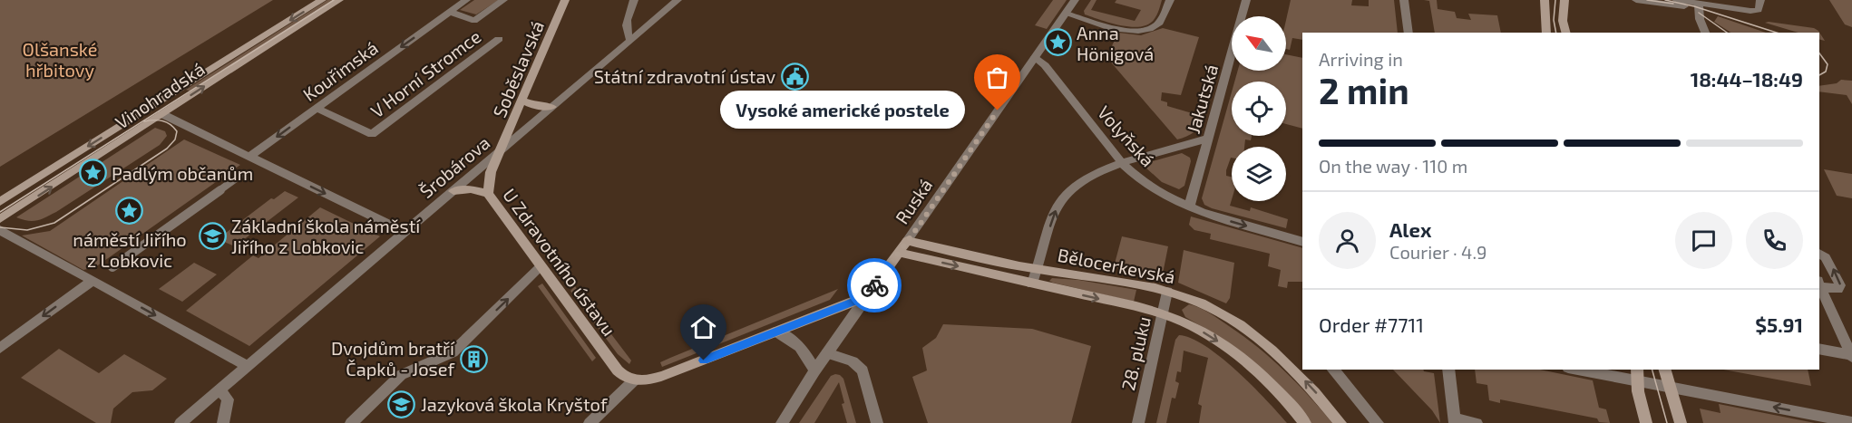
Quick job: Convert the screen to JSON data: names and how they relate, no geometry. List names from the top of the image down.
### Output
{
  "streets": {
    "main road": [
      "Soběslavská",
      "Vinohradská",
      "Ruská",
      "U Zdravotního ústavu",
      "Bělocerkevská"
    ],
    "street": [
      "Kouřimská",
      "V Horní Stromce",
      "Jakutská",
      "Volyňská",
      "Šrobárova",
      "28. pluku"
    ]
  },
  "crossings": [
    ["Soběslavská", "Šrobárova"],
    ["Soběslavská", "U Zdravotního ústavu"],
    ["Kouřimská", "V Horní Stromce"],
    ["Jakutská", "Volyňská"],
    ["Volyňská", "Ruská"],
    ["Šrobárova", "U Zdravotního ústavu"],
    ["Ruská", "Bělocerkevská"],
    ["Bělocerkevská", "28. pluku"]
  ],
  "one_way": ["Kouřimská", "Volyňská"],
  "parks": ["Olšanské hřbitovy"],
  "places": {
    "place": ["Anna Hӧnigová", "Padlým občanům", "náměstí Jiřího z Lobkovic"],
    "public building": ["Státní zdravotní ústav"],
    "other": ["Vysoké americké postele"],
    "school or university": ["Základní škola náměstí Jiřího z Lobkovic", "Jazyková škola Kryštof"],
    "building": ["Dvojdům bratří Čapků - Josef"]
  },
  "north": "top left",
  "page": {
    "heading": ["2 min", "Arriving in", "18:44–18:49"],
    "panel": [
      "Alex",
      "Courier · 4.9",
      "Order #7711",
      "$5.91"
    ],
    "bubble": "Vysoké americké postele",
    "bar": "On the way · 110 m"
  }
}
